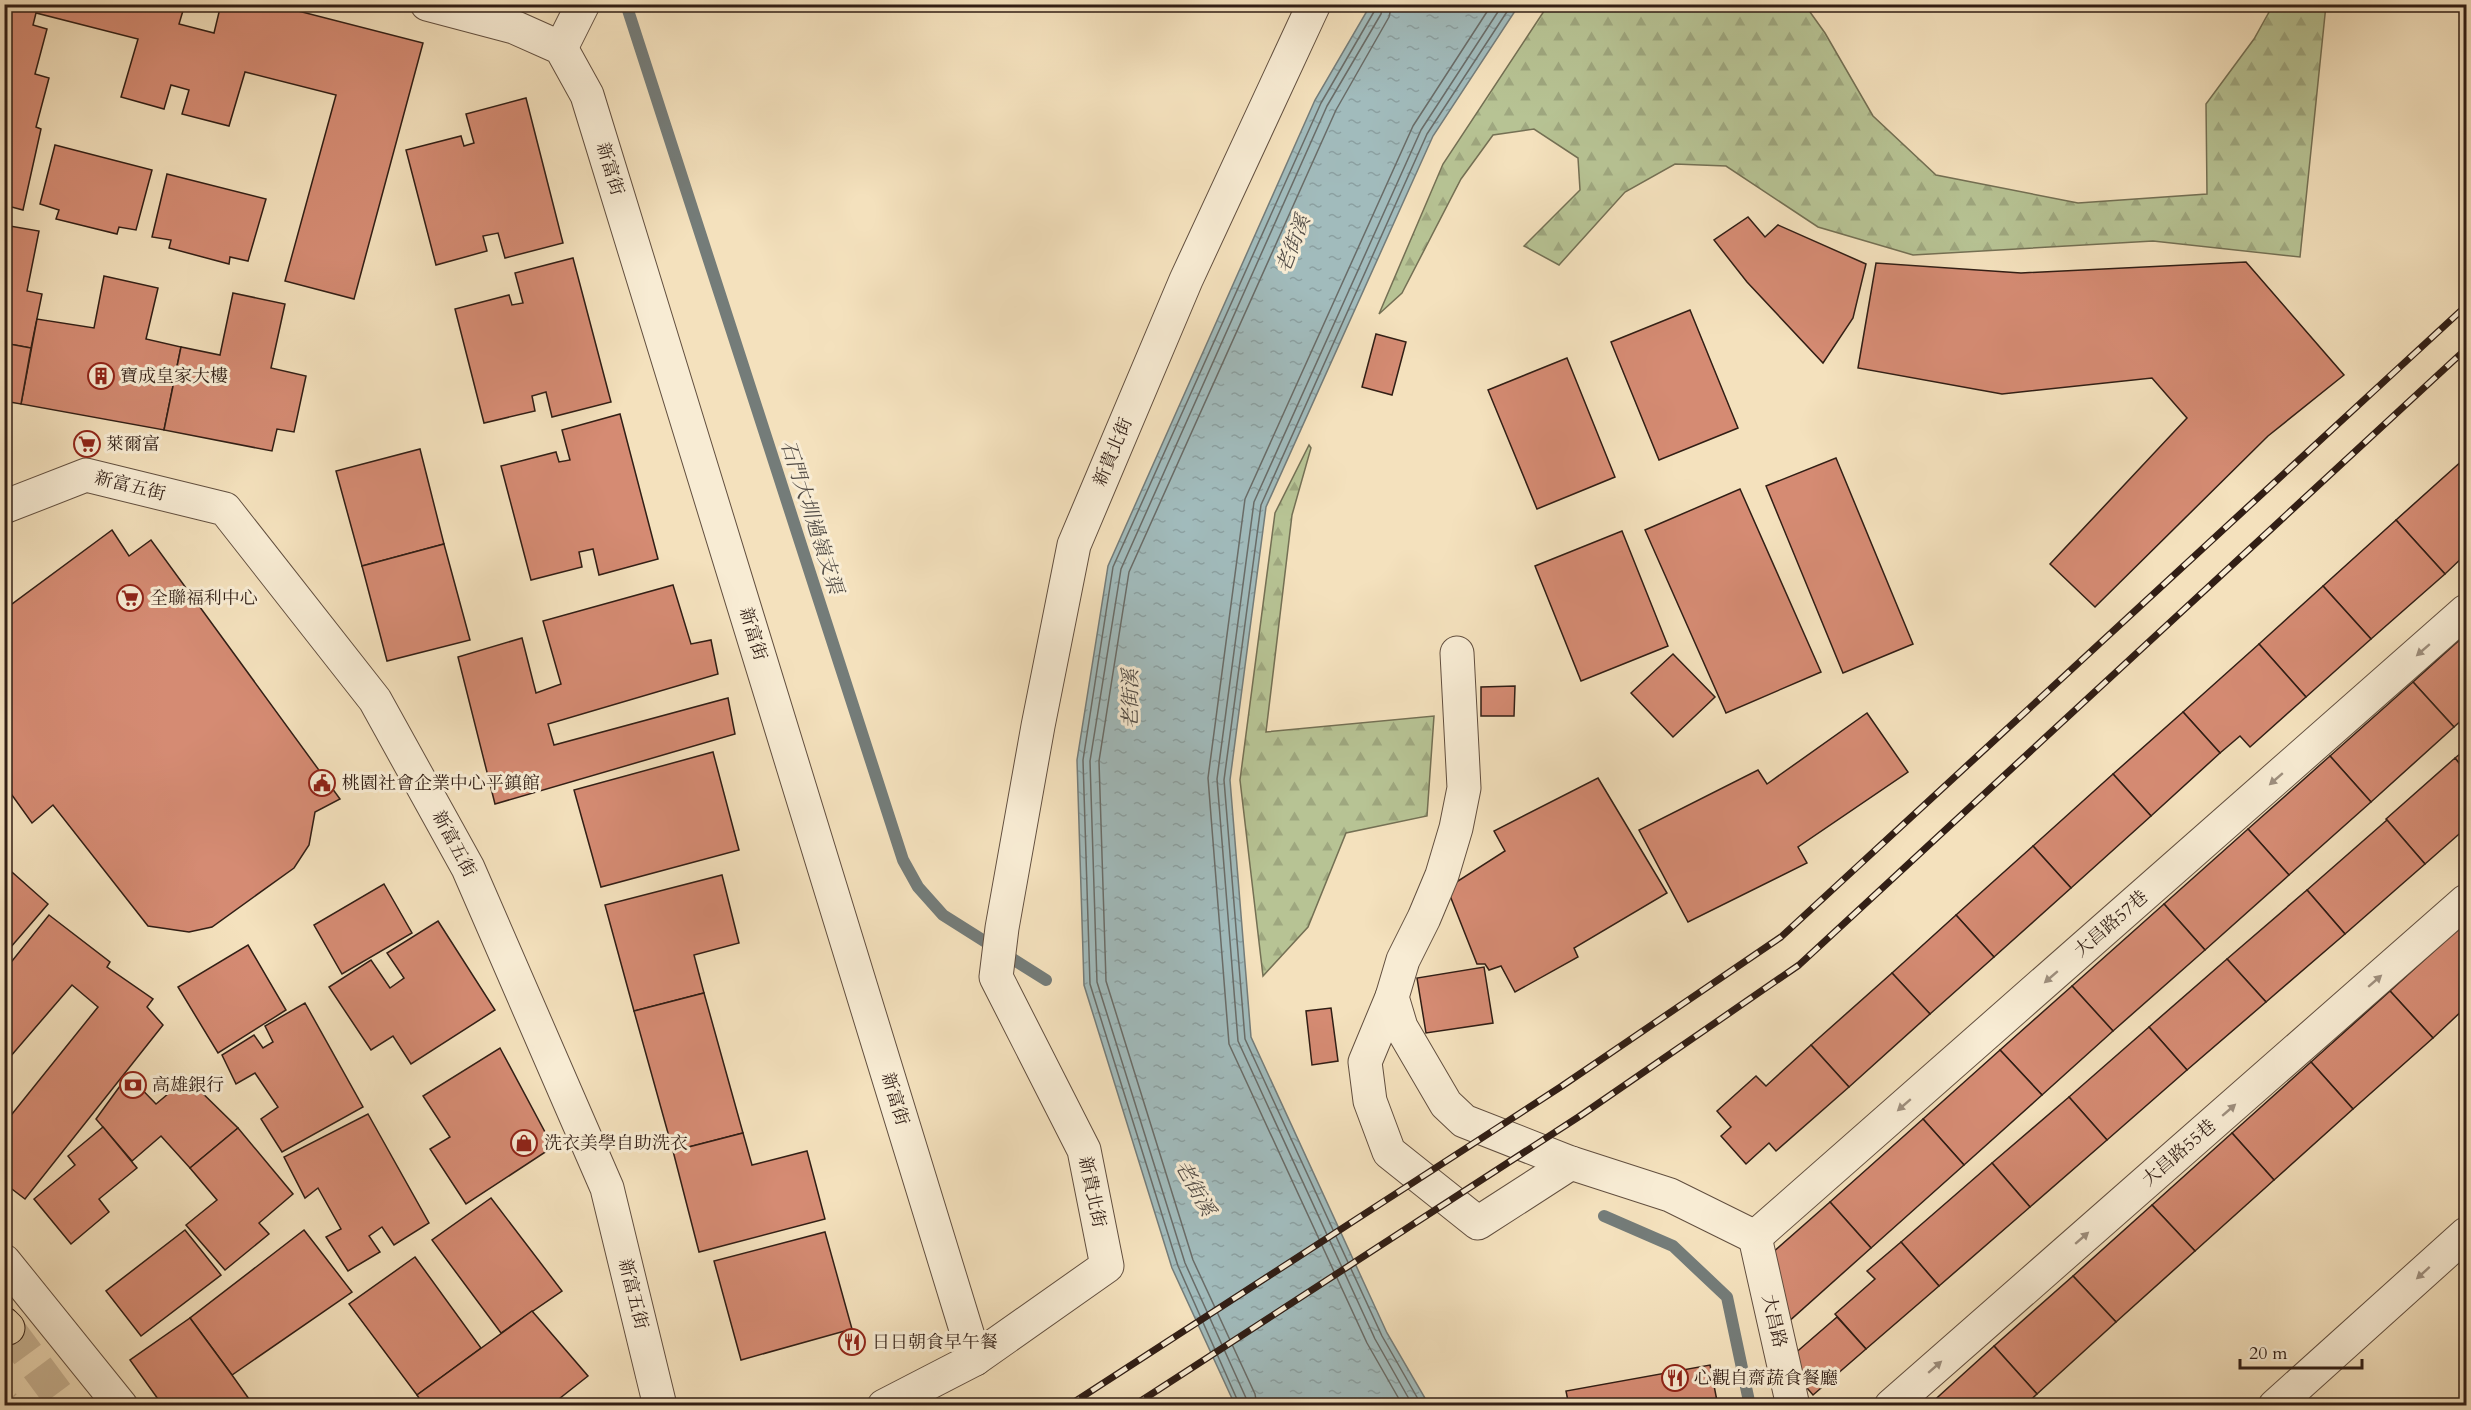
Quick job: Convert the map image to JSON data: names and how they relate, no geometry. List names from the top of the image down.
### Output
{
  "streets": {
    "street": [
      "新富街",
      "新貴北街",
      "新富五街",
      "大昌路57巷",
      "大昌路55巷",
      "大昌路"
    ]
  },
  "crossings": [
    ["新富街", "新貴北街"],
    ["大昌路57巷", "大昌路"]
  ],
  "one_way": ["大昌路57巷"],
  "water": ["老街溪", "石門大圳過嶺支渠"],
  "places": {
    "building": ["寶成皇家大樓"],
    "supermarket": ["萊爾富", "全聯福利中心"],
    "public building": ["桃園社會企業中心平鎮館"],
    "bank": ["高雄銀行"],
    "shop": ["洗衣美學自助洗衣"],
    "restaurant": ["日日朝食早午餐", "心觀自齋蔬食餐廳"]
  },
  "scale_bar": "20 m"
}
